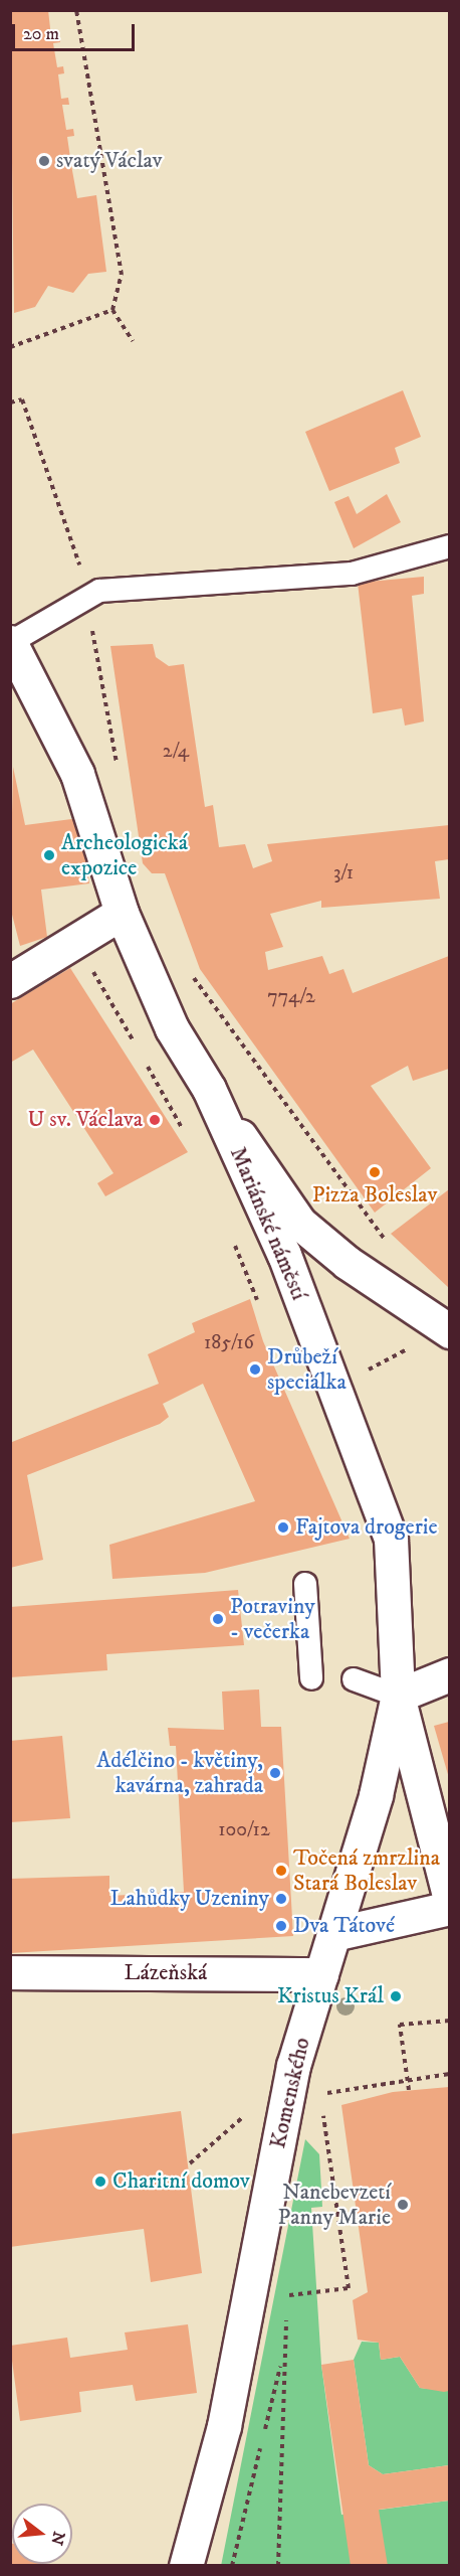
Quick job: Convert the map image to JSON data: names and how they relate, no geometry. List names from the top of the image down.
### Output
{
  "streets": {
    "street": ["Mariánské náměstí", "Lázeňská", "Komenského"]
  },
  "crossings": [
    ["Mariánské náměstí", "Komenského"],
    ["Lázeňská", "Komenského"]
  ],
  "places": [
    "svatý Václav",
    "Archeologická expozice",
    "U sv. Václava",
    "Pizza Boleslav",
    "Drůbeží speciálka",
    "Fajtova drogerie",
    "Potraviny - večerka",
    "Adélčino - květiny, kavárna, zahrada",
    "Točená zmrzlina Stará Boleslav",
    "Lahůdky Uzeniny",
    "Dva Tátové",
    "Kristus Král",
    "Charitní domov",
    "Nanebevzetí Panny Marie"
  ],
  "house_numbers": [
    "2/4",
    "3/1",
    "774/2",
    "185/16",
    "100/12"
  ],
  "scale_bar": "20 m",
  "north": "right"
}
